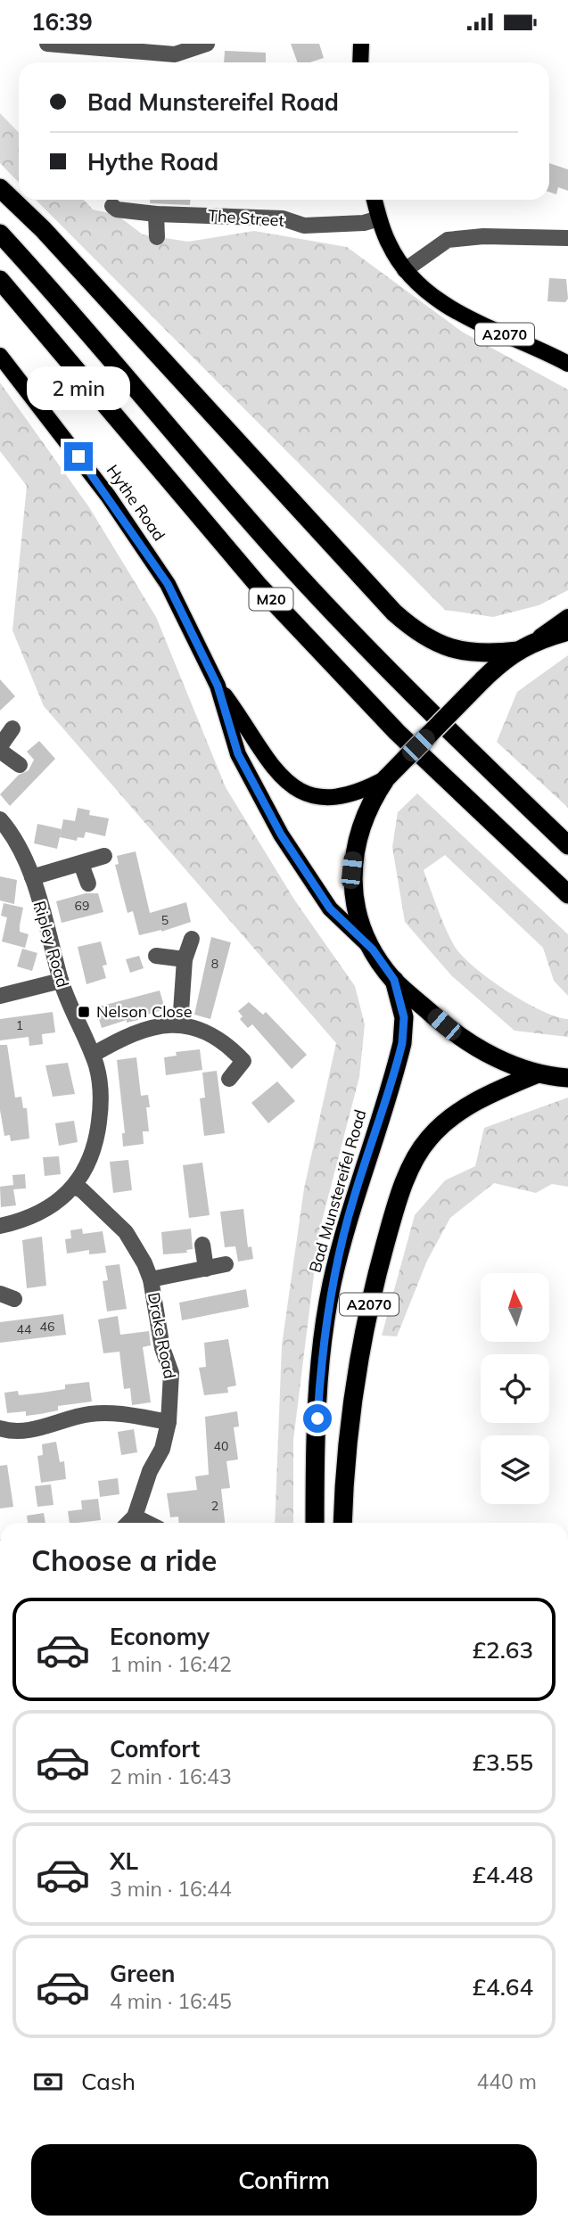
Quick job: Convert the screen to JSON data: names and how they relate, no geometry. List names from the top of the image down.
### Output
{
  "streets": {
    "highway": ["A2070", "M20", "Bad Munstereifel Road"],
    "main road": ["Hythe Road"],
    "street": ["The Street", "Ripley Road", "Drake Road"]
  },
  "crossings": [
    ["The Street", "A2070"],
    ["Ripley Road", "Drake Road"]
  ],
  "places": {
    "transit": ["Nelson Close"]
  },
  "house_numbers": [
    "69",
    "5",
    "8",
    "1",
    "46",
    "44",
    "40",
    "2"
  ],
  "north": "top",
  "page": {
    "status": "16:39",
    "banner": ["Bad Munstereifel Road", "Hythe Road"],
    "bubble": "2 min",
    "heading": "Choose a ride",
    "list": [
      {
        "name": "Economy",
        "note": "1 min · 16:42",
        "value": "£2.63"
      },
      {
        "name": "Comfort",
        "note": "2 min · 16:43",
        "value": "£3.55"
      },
      {
        "name": "XL",
        "note": "3 min · 16:44",
        "value": "£4.48"
      },
      {
        "name": "Green",
        "note": "4 min · 16:45",
        "value": "£4.64"
      }
    ],
    "pay": ["Cash", "440 m"],
    "buttons": "Confirm"
  }
}
